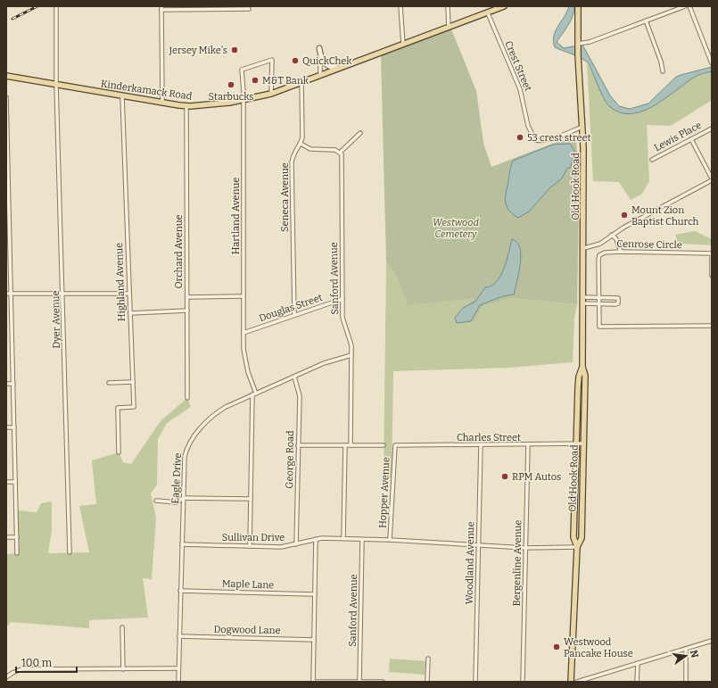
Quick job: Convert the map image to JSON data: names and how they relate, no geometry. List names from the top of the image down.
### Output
{
  "streets": {
    "main road": ["Kinderkamack Road", "Old Hook Road"],
    "street": [
      "Crest Street",
      "Lewis Place",
      "Seneca Avenue",
      "Hartland Avenue",
      "Cenrose Circle",
      "Orchard Avenue",
      "Sanford Avenue",
      "Highland Avenue",
      "Douglas Street",
      "Dyer Avenue",
      "Charles Street",
      "George Road",
      "Eagle Drive",
      "Hopper Avenue",
      "Sullivan Drive",
      "Woodland Avenue",
      "Bergenline Avenue",
      "Maple Lane",
      "Dogwood Lane"
    ]
  },
  "crossings": [
    ["Crest Street", "Kinderkamack Road"],
    ["Crest Street", "Old Hook Road"],
    ["Kinderkamack Road", "Seneca Avenue"],
    ["Kinderkamack Road", "Hartland Avenue"],
    ["Kinderkamack Road", "Orchard Avenue"],
    ["Kinderkamack Road", "Highland Avenue"],
    ["Kinderkamack Road", "Dyer Avenue"],
    ["Old Hook Road", "Charles Street"],
    ["Old Hook Road", "Sullivan Drive"],
    ["Seneca Avenue", "Douglas Street"],
    ["Hartland Avenue", "Douglas Street"],
    ["Hartland Avenue", "Eagle Drive"],
    ["Hartland Avenue", "Sullivan Drive"],
    ["Sanford Avenue", "Douglas Street"],
    ["Sanford Avenue", "Eagle Drive"],
    ["Sanford Avenue", "Sullivan Drive"],
    ["Charles Street", "Hopper Avenue"],
    ["Charles Street", "Woodland Avenue"],
    ["Charles Street", "Bergenline Avenue"],
    ["George Road", "Eagle Drive"],
    ["George Road", "Sullivan Drive"],
    ["Eagle Drive", "Sullivan Drive"],
    ["Eagle Drive", "Maple Lane"],
    ["Eagle Drive", "Dogwood Lane"],
    ["Hopper Avenue", "Sullivan Drive"],
    ["Sullivan Drive", "Woodland Avenue"],
    ["Sullivan Drive", "Bergenline Avenue"]
  ],
  "parks": ["Westwood Cemetery"],
  "places": [
    "Jersey Mike's",
    "QuickChek",
    "M&T Bank",
    "Starbucks",
    "53 crest street",
    "Mount Zion Baptist Church",
    "RPM Autos",
    "Westwood Pancake House"
  ],
  "scale_bar": "100 m",
  "north": "right"
}
